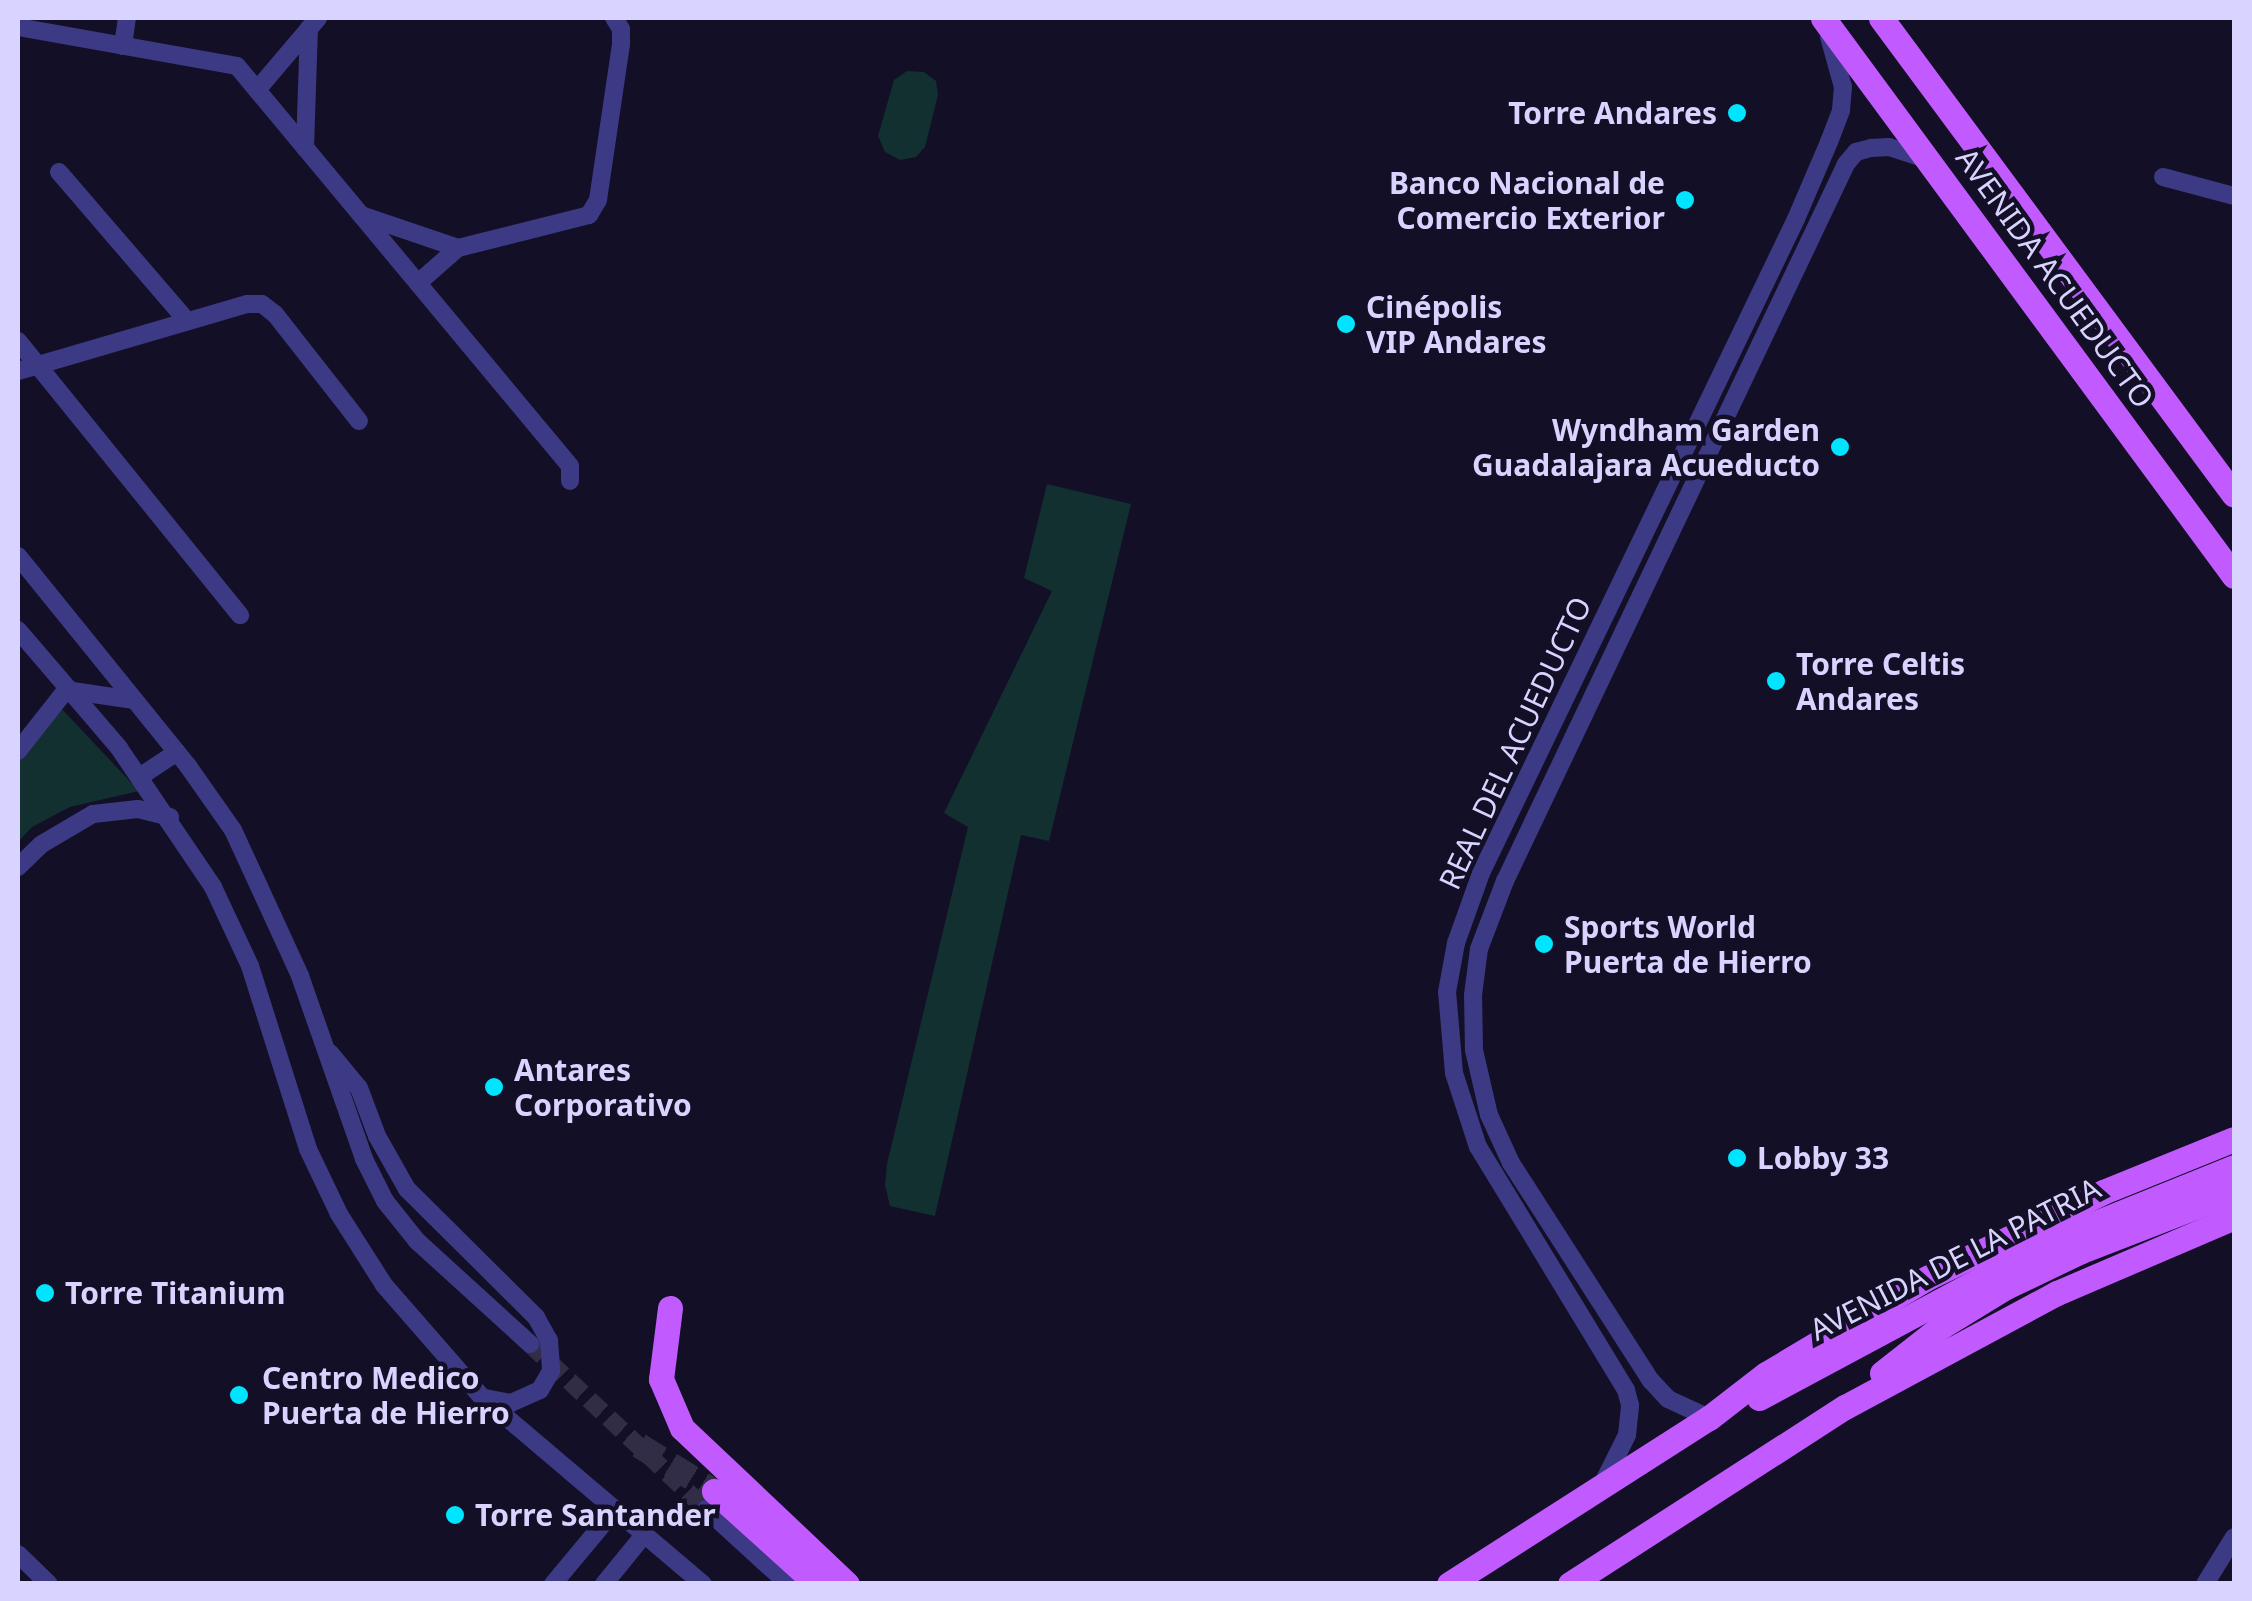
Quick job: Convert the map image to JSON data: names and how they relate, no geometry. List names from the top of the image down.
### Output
{
  "streets": {
    "main road": ["AVENIDA ACUEDUCTO", "AVENIDA DE LA PATRIA"],
    "street": ["REAL DEL ACUEDUCTO"]
  },
  "crossings": [
    ["AVENIDA ACUEDUCTO", "REAL DEL ACUEDUCTO"],
    ["REAL DEL ACUEDUCTO", "AVENIDA DE LA PATRIA"]
  ],
  "places": [
    "Torre Andares",
    "Banco Nacional de Comercio Exterior",
    "Cinépolis VIP Andares",
    "Wyndham Garden Guadalajara Acueducto",
    "Torre Celtis Andares",
    "Sports World Puerta de Hierro",
    "Antares Corporativo",
    "Lobby 33",
    "Torre Titanium",
    "Centro Medico Puerta de Hierro",
    "Torre Santander"
  ]
}
